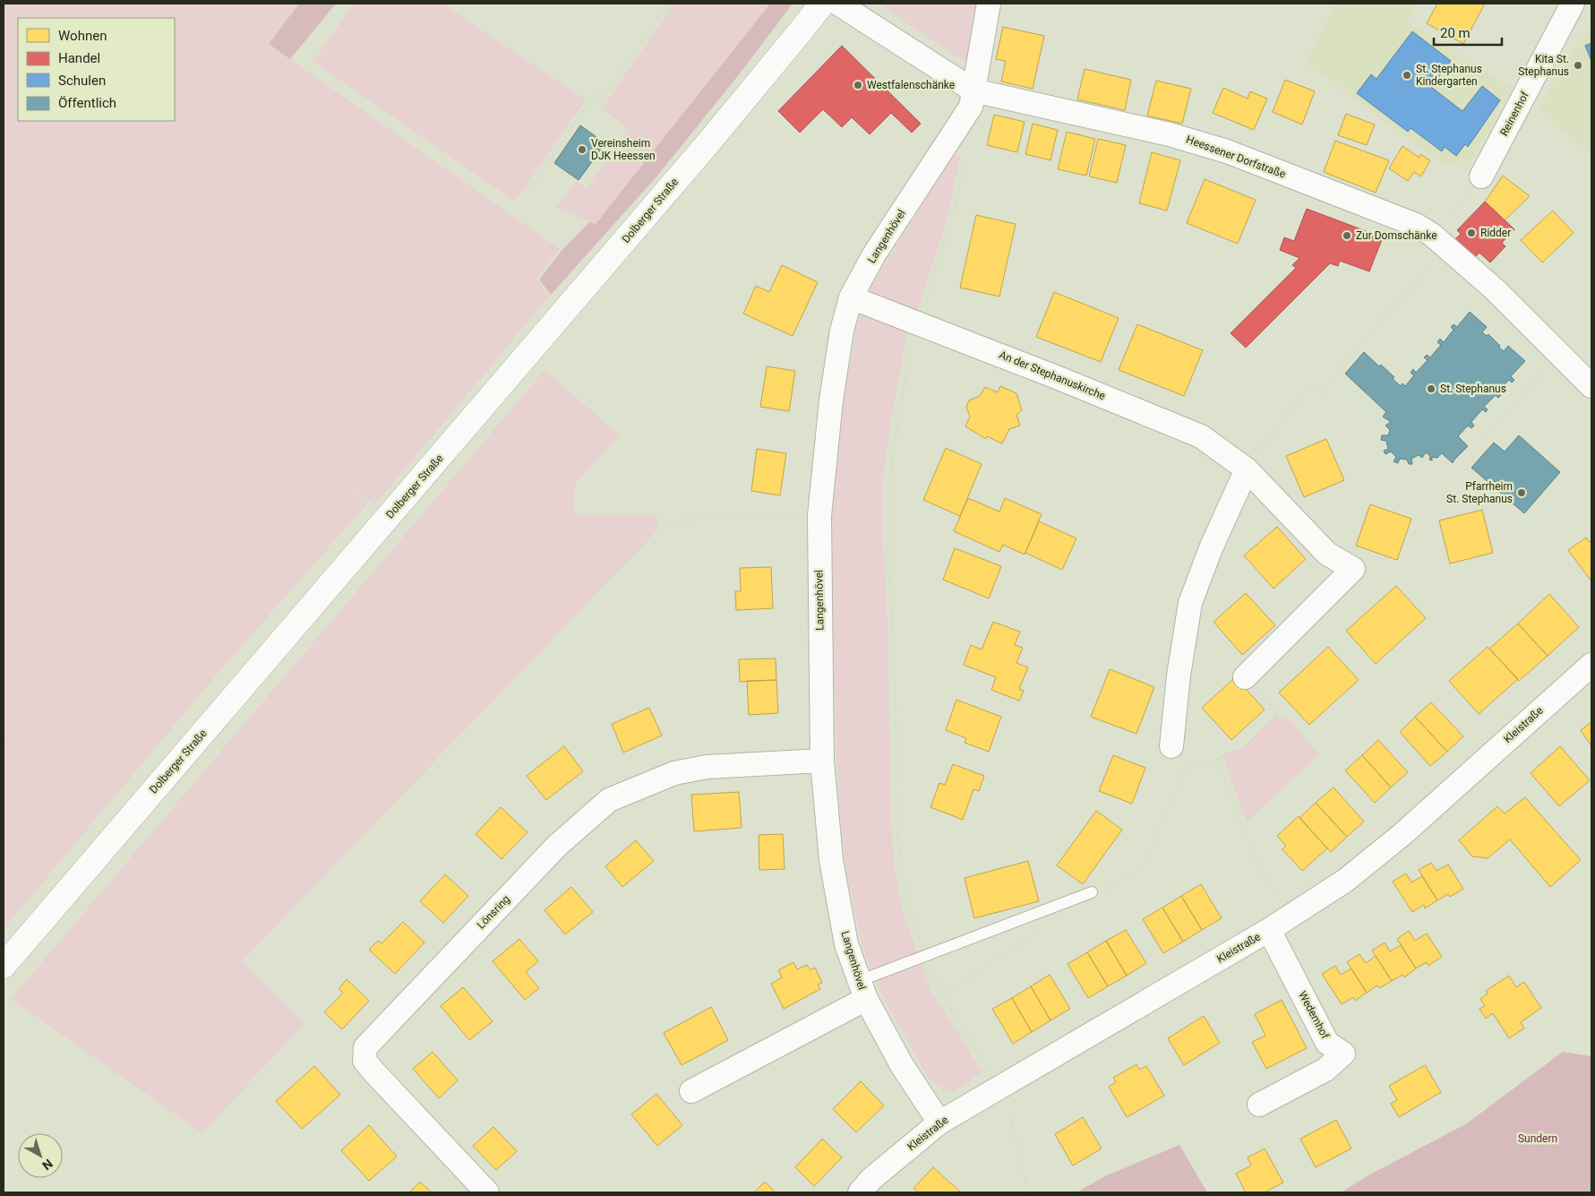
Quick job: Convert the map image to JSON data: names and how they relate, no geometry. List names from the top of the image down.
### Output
{
  "streets": {
    "main road": ["Dolberger Straße"],
    "street": [
      "Reinenhof",
      "Heessener Dorfstraße",
      "Langenhövel",
      "An der Stephanuskirche",
      "Kleistraße",
      "Lönsring",
      "Wedemhof"
    ]
  },
  "crossings": [
    ["Heessener Dorfstraße", "Langenhövel"],
    ["Langenhövel", "An der Stephanuskirche"],
    ["Langenhövel", "Kleistraße"],
    ["Langenhövel", "Lönsring"],
    ["Kleistraße", "Wedemhof"]
  ],
  "parks": ["Sundern"],
  "places": [
    "Kita St. Stephanus",
    "St. Stephanus Kindergarten",
    "Westfalenschänke",
    "Vereinsheim DJK Heessen",
    "Ridder",
    "Zur Domschänke",
    "St. Stephanus",
    "Pfarrheim St. Stephanus"
  ],
  "legend": [
    "Wohnen",
    "Handel",
    "Schulen",
    "Öffentlich"
  ],
  "scale_bar": "20 m",
  "north": "bottom right"
}
